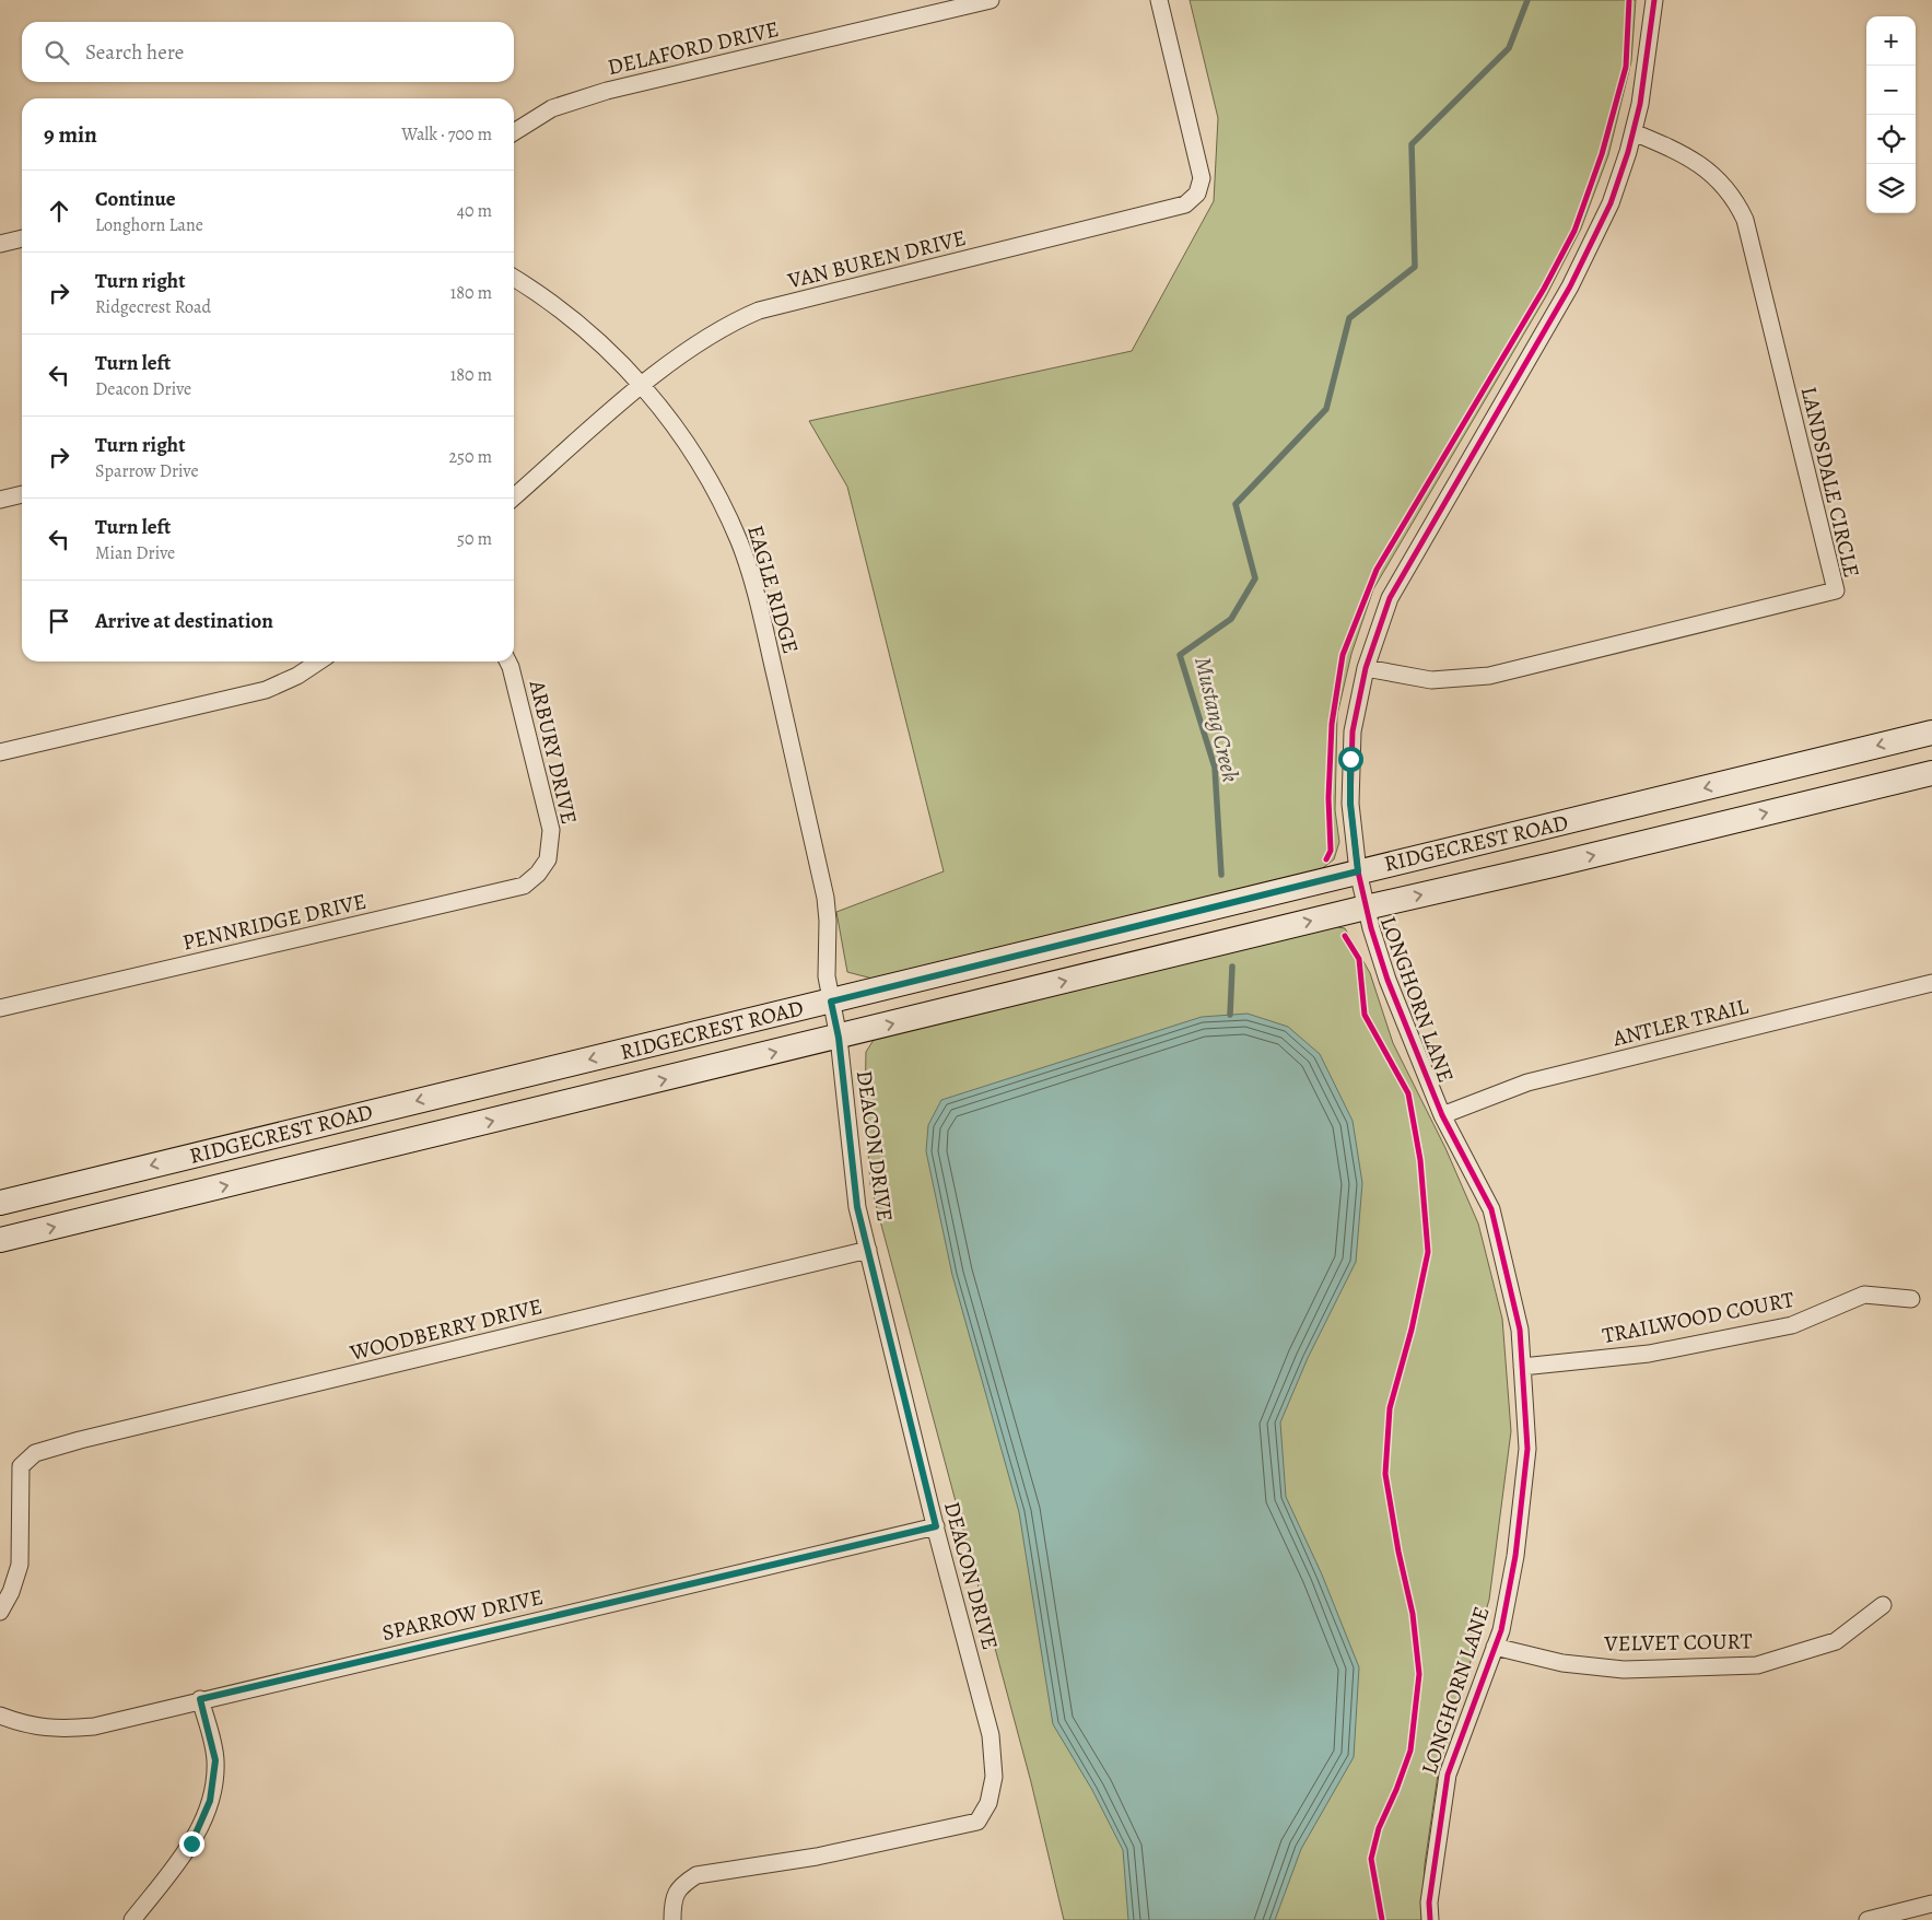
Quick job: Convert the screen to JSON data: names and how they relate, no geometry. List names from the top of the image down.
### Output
{
  "streets": {
    "main road": ["RIDGECREST ROAD"],
    "street": [
      "DELAFORD DRIVE",
      "VAN BUREN DRIVE",
      "LANDSDALE CIRCLE",
      "EAGLE RIDGE",
      "ARBURY DRIVE",
      "PENNRIDGE DRIVE",
      "LONGHORN LANE",
      "ANTLER TRAIL",
      "DEACON DRIVE",
      "TRAILWOOD COURT",
      "WOODBERRY DRIVE",
      "SPARROW DRIVE",
      "VELVET COURT"
    ]
  },
  "crossings": [
    ["VAN BUREN DRIVE", "EAGLE RIDGE"],
    ["LANDSDALE CIRCLE", "LONGHORN LANE"],
    ["EAGLE RIDGE", "RIDGECREST ROAD"],
    ["EAGLE RIDGE", "DEACON DRIVE"],
    ["ARBURY DRIVE", "PENNRIDGE DRIVE"],
    ["RIDGECREST ROAD", "LONGHORN LANE"],
    ["RIDGECREST ROAD", "DEACON DRIVE"],
    ["LONGHORN LANE", "ANTLER TRAIL"],
    ["LONGHORN LANE", "TRAILWOOD COURT"],
    ["LONGHORN LANE", "VELVET COURT"],
    ["DEACON DRIVE", "WOODBERRY DRIVE"],
    ["DEACON DRIVE", "SPARROW DRIVE"]
  ],
  "water": ["Mustang Creek"],
  "page": {
    "map_buttons": ["+", "−"],
    "search": "Search here",
    "heading": ["9 min", "Walk · 700 m"],
    "list": [
      ["Continue", "Longhorn Lane", "40 m"],
      ["Turn right", "Ridgecrest Road", "180 m"],
      ["Turn left", "Deacon Drive", "180 m"],
      ["Turn right", "Sparrow Drive", "250 m"],
      ["Turn left", "Mian Drive", "50 m"],
      "Arrive at destination"
    ]
  }
}
